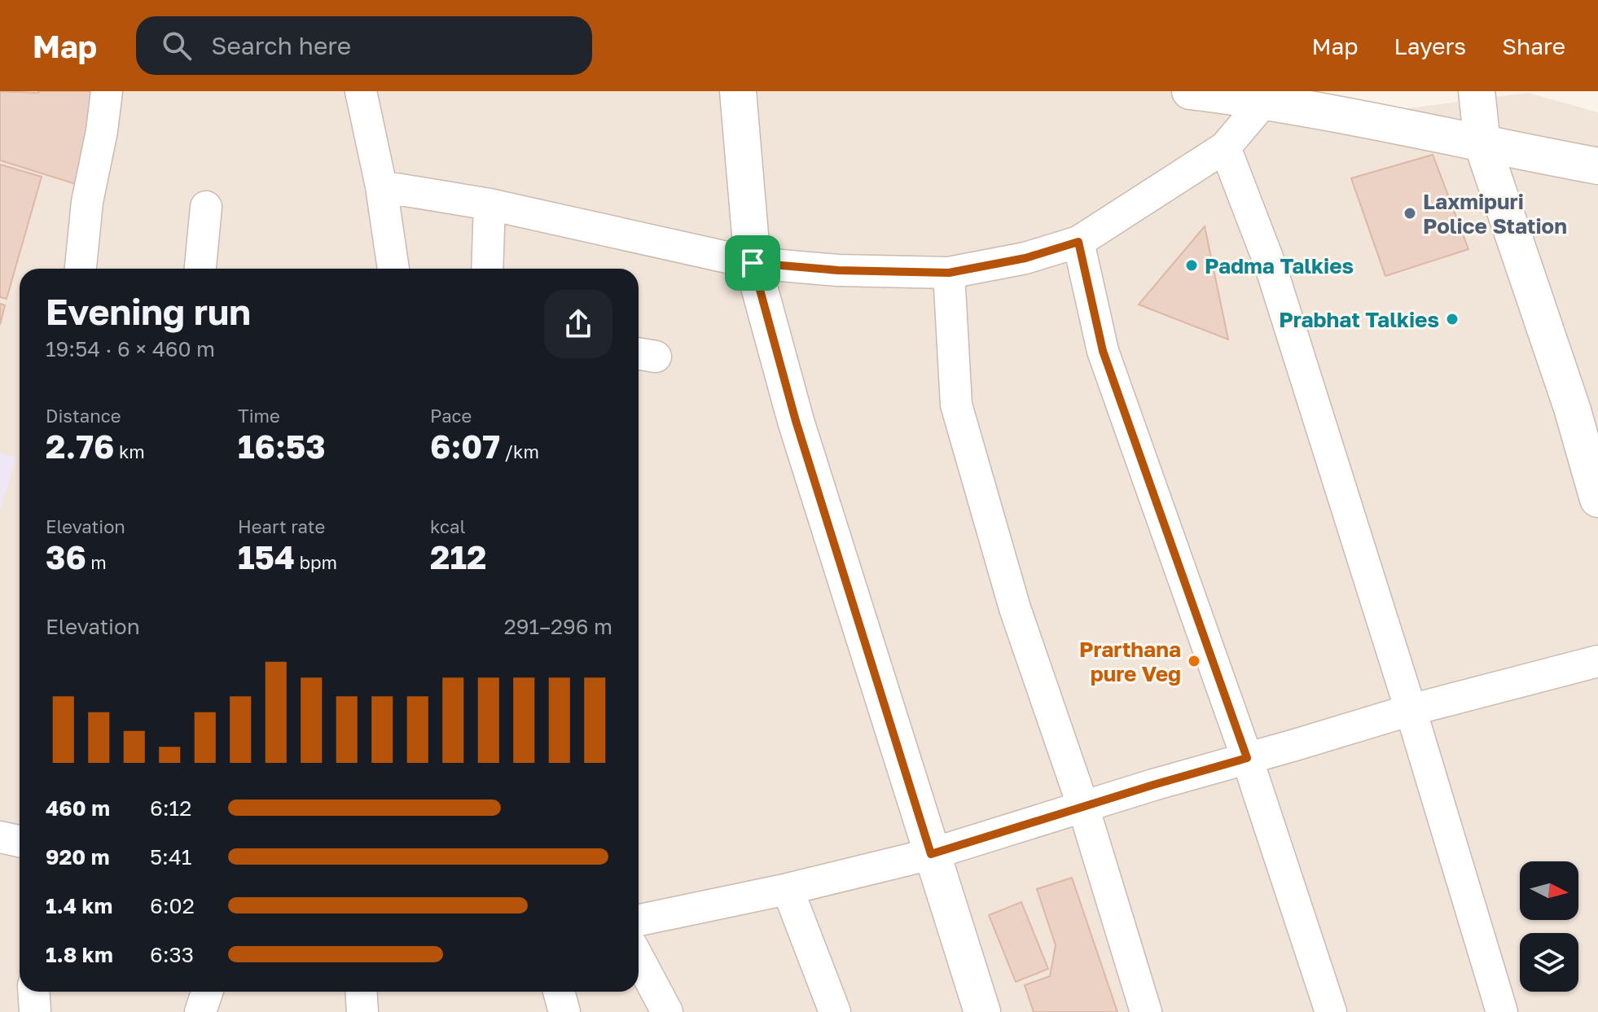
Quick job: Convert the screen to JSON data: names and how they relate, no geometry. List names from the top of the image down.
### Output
{
  "places": [
    "Laxmipuri Police Station",
    "Padma Talkies",
    "Prabhat Talkies",
    "Prarthana pure Veg"
  ],
  "north": "right",
  "page": {
    "header": "Map",
    "search": "Search here",
    "nav": ["Map", "Layers", "Share"],
    "heading": ["Evening run", "19:54 · 6 × 460 m"],
    "stats": [
      ["Distance", "2.76 km"],
      ["Time", "16:53"],
      ["Pace", "6:07 /km"],
      ["Elevation", "36 m"],
      ["Heart rate", "154 bpm"],
      ["kcal", "212"]
    ],
    "chart": ["Elevation", "291–296 m"],
    "list": [
      {
        "name": "460 m",
        "note": "6:12"
      },
      {
        "name": "920 m",
        "note": "5:41"
      },
      {
        "name": "1.4 km",
        "note": "6:02"
      },
      {
        "name": "1.8 km",
        "note": "6:33"
      }
    ]
  }
}
